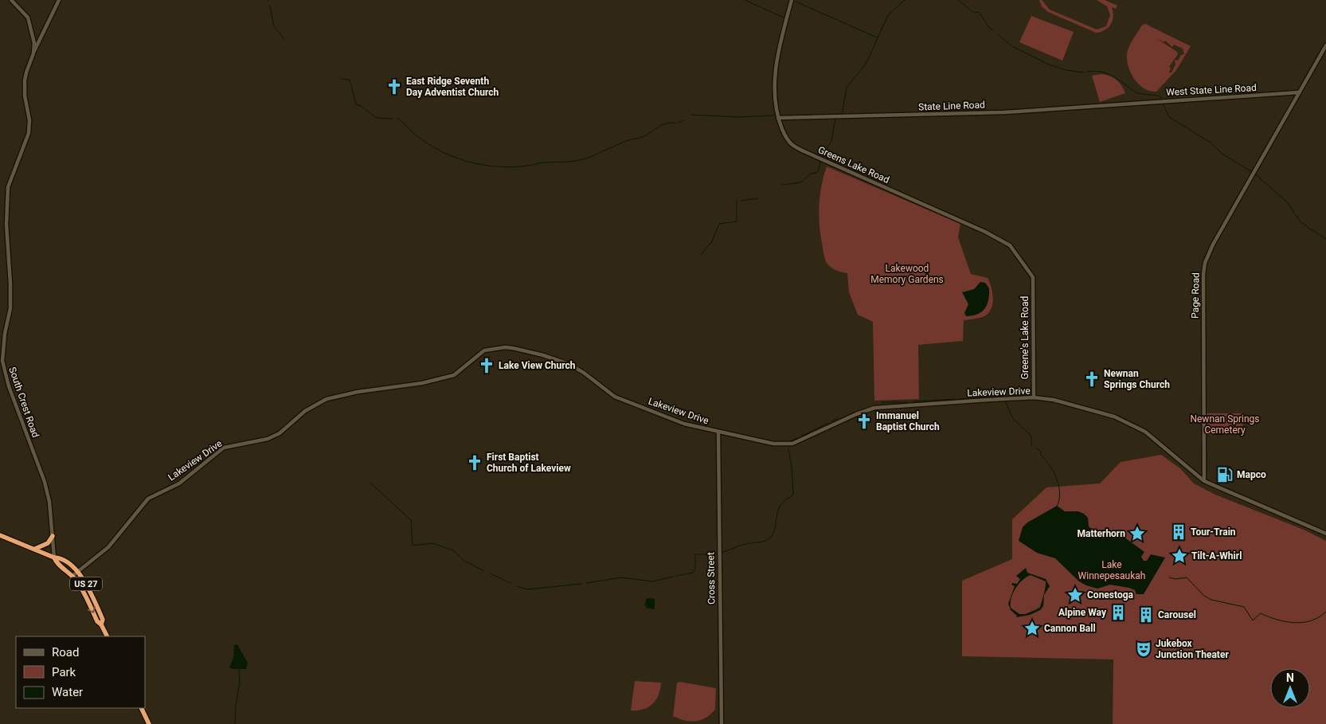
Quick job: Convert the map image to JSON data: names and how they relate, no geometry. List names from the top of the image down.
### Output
{
  "streets": {
    "highway": ["US 27"],
    "street": [
      "West State Line Road",
      "State Line Road",
      "Greens Lake Road",
      "Page Road",
      "Greene's Lake Road",
      "Lakeview Drive",
      "South Crest Road",
      "Cross Street"
    ]
  },
  "crossings": [
    ["West State Line Road", "State Line Road"],
    ["West State Line Road", "Page Road"],
    ["State Line Road", "Greens Lake Road"],
    ["Greens Lake Road", "Greene's Lake Road"],
    ["Page Road", "Lakeview Drive"],
    ["Greene's Lake Road", "Lakeview Drive"],
    ["Lakeview Drive", "Cross Street"],
    ["Lakeview Drive", "US 27"],
    ["South Crest Road", "US 27"]
  ],
  "parks": ["Lakewood Memory Gardens", "Newnan Springs Cemetery", "Lake Winnepesaukah"],
  "places": {
    "church": [
      "East Ridge Seventh Day Adventist Church",
      "Lake View Church",
      "Newnan Springs Church",
      "Immanuel Baptist Church",
      "First Baptist Church of Lakeview"
    ],
    "fuel station": ["Mapco"],
    "building": ["Tour-Train", "Alpine Way", "Carousel"],
    "place": [
      "Matterhorn",
      "Tilt-A-Whirl",
      "Conestoga",
      "Cannon Ball"
    ],
    "theatre": ["Jukebox Junction Theater"]
  },
  "legend": ["Road", "Park", "Water"],
  "north": "top"
}
